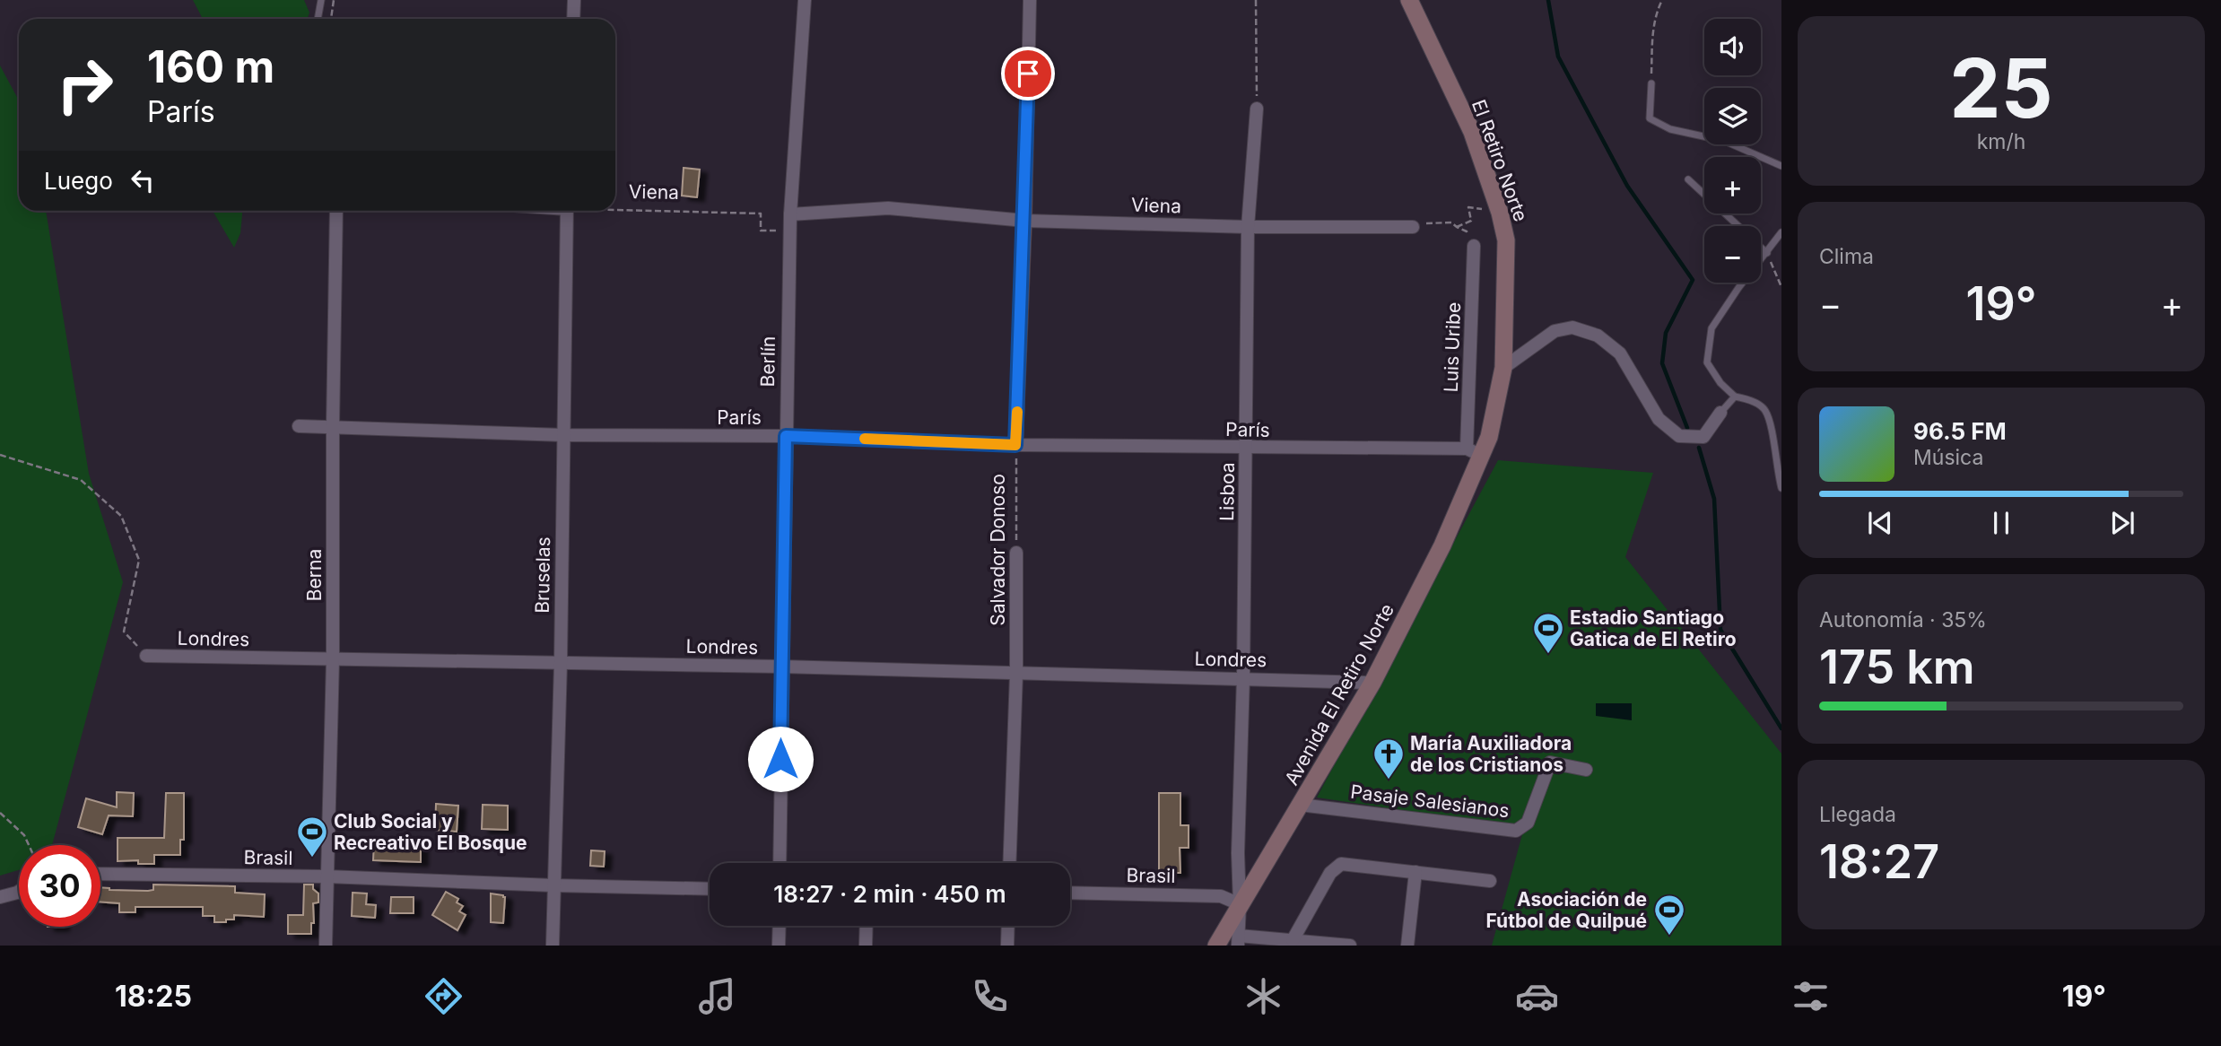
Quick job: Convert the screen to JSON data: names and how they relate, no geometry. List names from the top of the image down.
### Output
{
  "streets": {
    "street": [
      "El Retiro Norte",
      "Viena",
      "Luis Uribe",
      "Berlín",
      "París",
      "Lisboa",
      "Salvador Donoso",
      "Berna",
      "Bruselas",
      "Londres",
      "Avenida El Retiro Norte",
      "Pasaje Salesianos",
      "Brasil"
    ]
  },
  "crossings": [
    ["El Retiro Norte", "Luis Uribe"],
    ["El Retiro Norte", "París"],
    ["El Retiro Norte", "Avenida El Retiro Norte"],
    ["Viena", "Berlín"],
    ["Viena", "Lisboa"],
    ["Luis Uribe", "París"],
    ["Luis Uribe", "Avenida El Retiro Norte"],
    ["Berlín", "París"],
    ["Berlín", "Londres"],
    ["París", "Lisboa"],
    ["París", "Salvador Donoso"],
    ["París", "Berna"],
    ["París", "Bruselas"],
    ["París", "Avenida El Retiro Norte"],
    ["Lisboa", "Londres"],
    ["Lisboa", "Avenida El Retiro Norte"],
    ["Lisboa", "Brasil"],
    ["Salvador Donoso", "Londres"],
    ["Berna", "Londres"],
    ["Berna", "Brasil"],
    ["Bruselas", "Londres"],
    ["Bruselas", "Brasil"],
    ["Londres", "Avenida El Retiro Norte"],
    ["Avenida El Retiro Norte", "Pasaje Salesianos"],
    ["Avenida El Retiro Norte", "Brasil"]
  ],
  "places": {
    "sports": ["Estadio Santiago Gatica de El Retiro", "Club Social y Recreativo El Bosque", "Asociación de Fútbol de Quilpué"],
    "church": ["María Auxiliadora de los Cristianos"]
  },
  "page": {
    "tile": [
      ["25", "km/h"],
      "Clima",
      ["Autonomía · 35%", "175 km"],
      ["Llegada", "18:27"]
    ],
    "map_buttons": ["+", "−"],
    "turn": ["160 m", "París"],
    "then": "Luego",
    "heat": ["−", "19°", "+"],
    "song": ["96.5 FM", "Música"],
    "limit": "30",
    "trip": "18:27 · 2 min · 450 m",
    "tabs": ["18:25", "19°"]
  }
}
